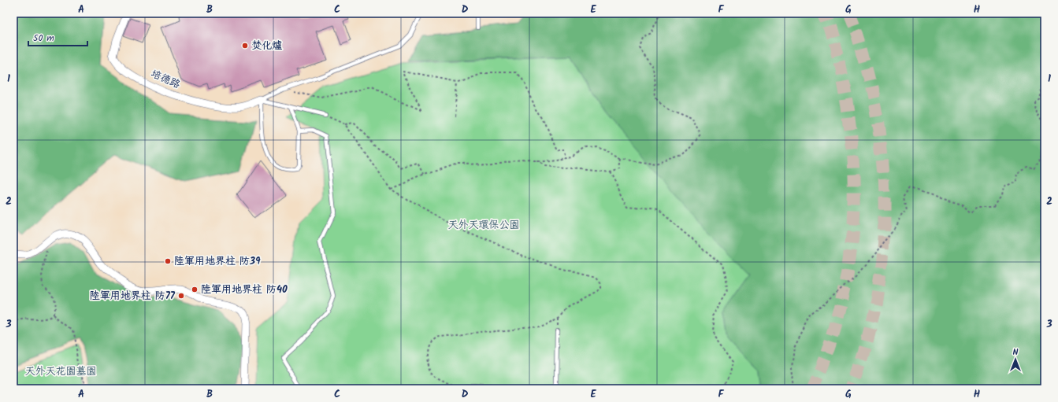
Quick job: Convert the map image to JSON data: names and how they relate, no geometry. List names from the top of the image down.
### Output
{
  "streets": {
    "street": ["培德路"]
  },
  "parks": ["天外天環保公園", "天外天花園墓園"],
  "places": [
    "焚化爐",
    "陸軍用地界柱 防39",
    "陸軍用地界柱 防40",
    "陸軍用地界柱 防77"
  ],
  "scale_bar": "50 m",
  "north": "top",
  "grid": {
    "columns": [
      "A",
      "B",
      "C",
      "D",
      "E",
      "F",
      "G",
      "H"
    ],
    "rows": ["1", "2", "3"]
  }
}
